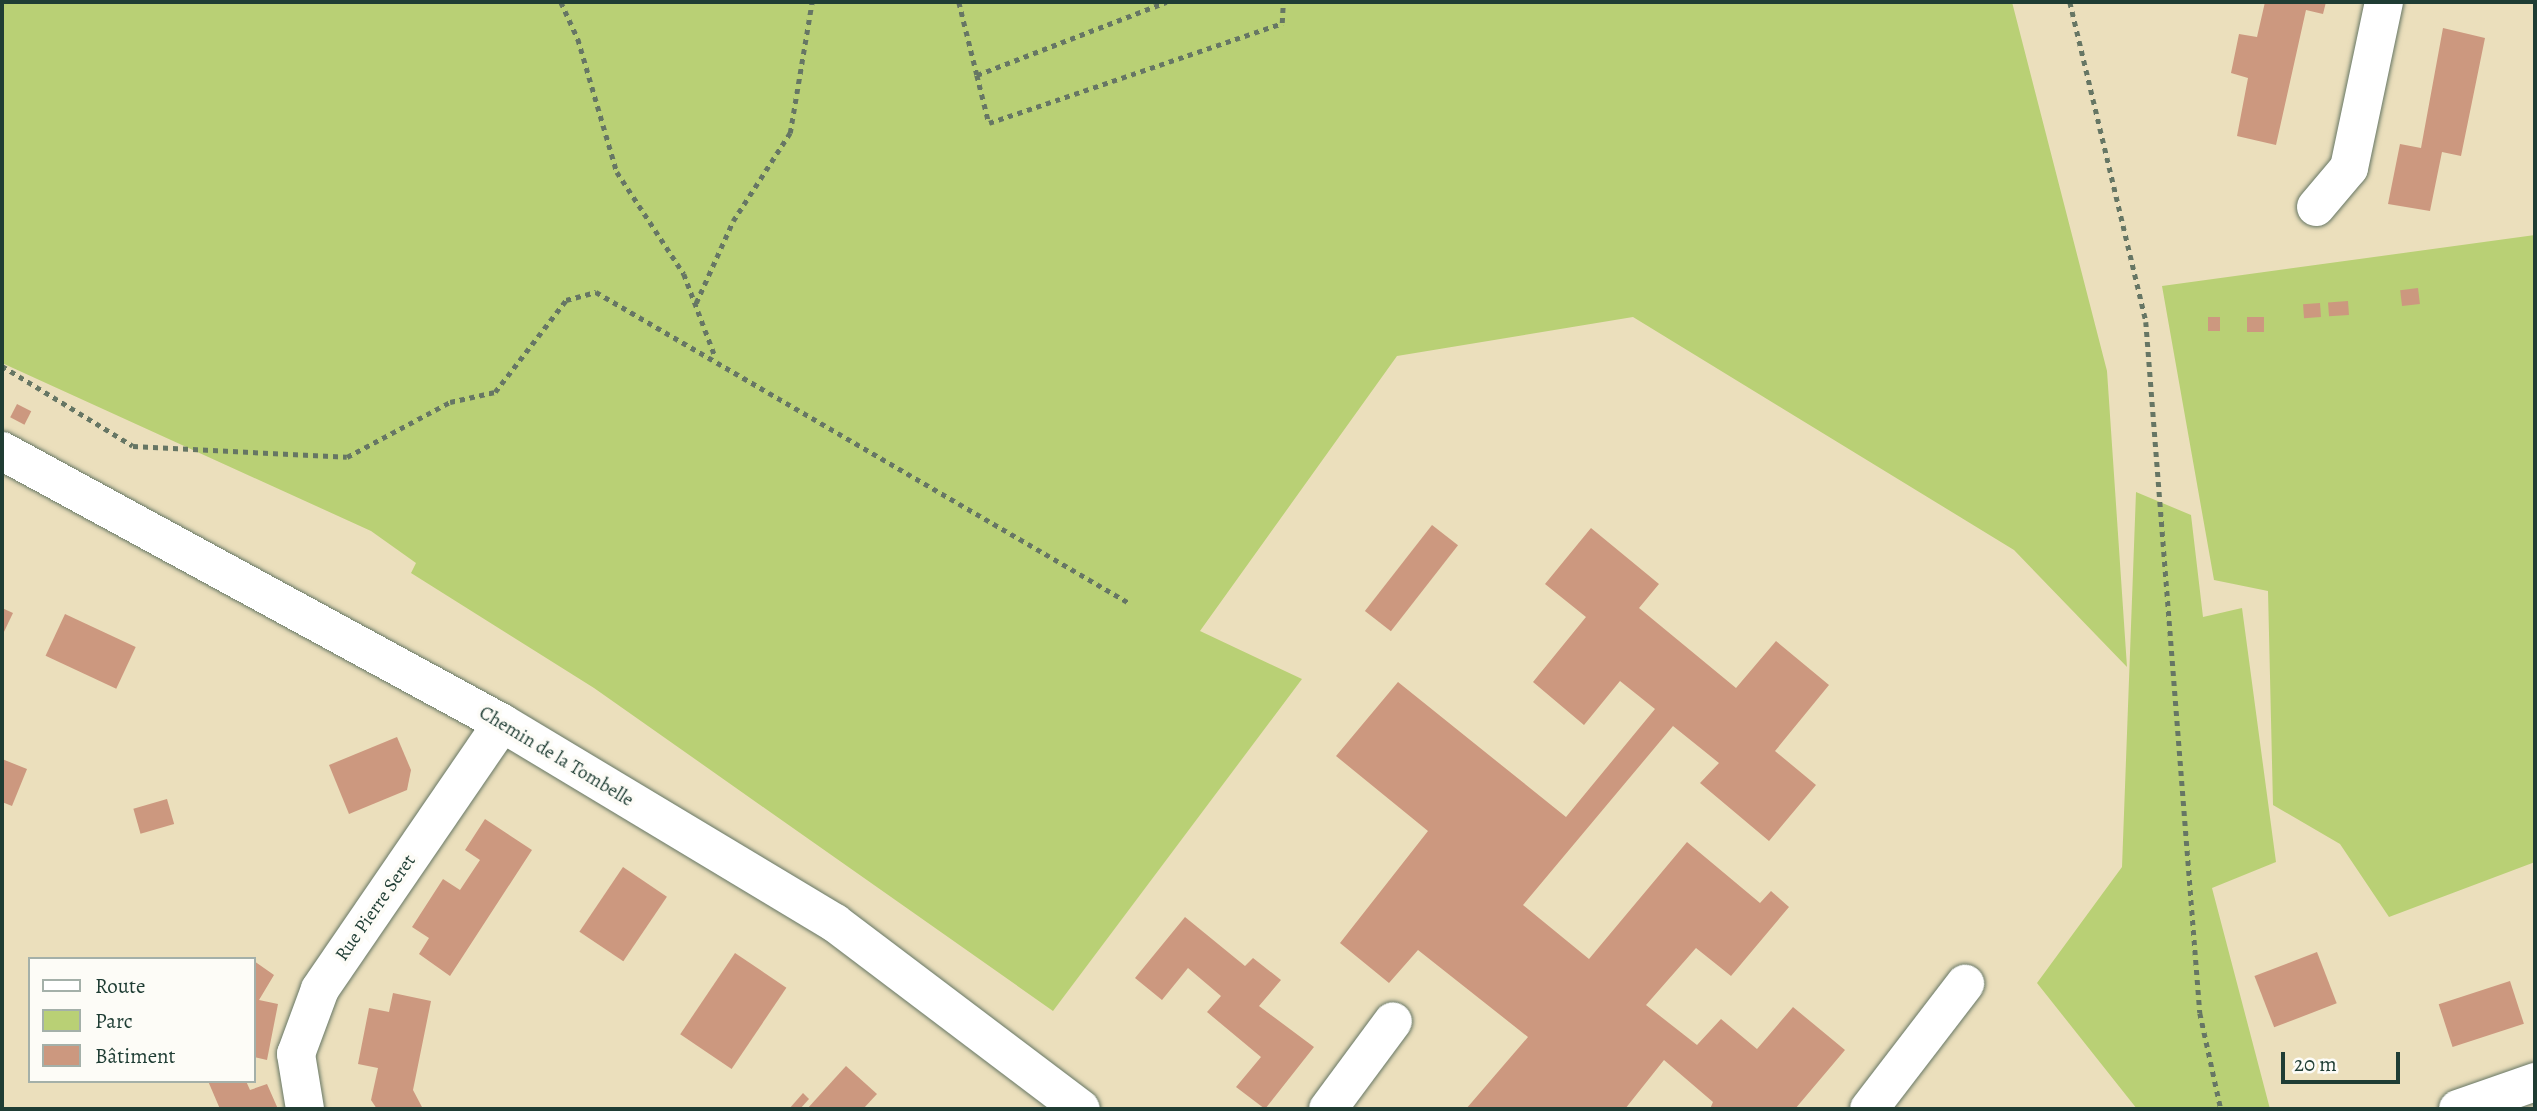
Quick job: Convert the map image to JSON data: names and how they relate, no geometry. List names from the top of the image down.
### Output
{
  "streets": {
    "street": ["Chemin de la Tombelle", "Rue Pierre Seret"]
  },
  "crossings": [
    ["Chemin de la Tombelle", "Rue Pierre Seret"]
  ],
  "legend": ["Route", "Parc", "Bâtiment"],
  "scale_bar": "20 m"
}
